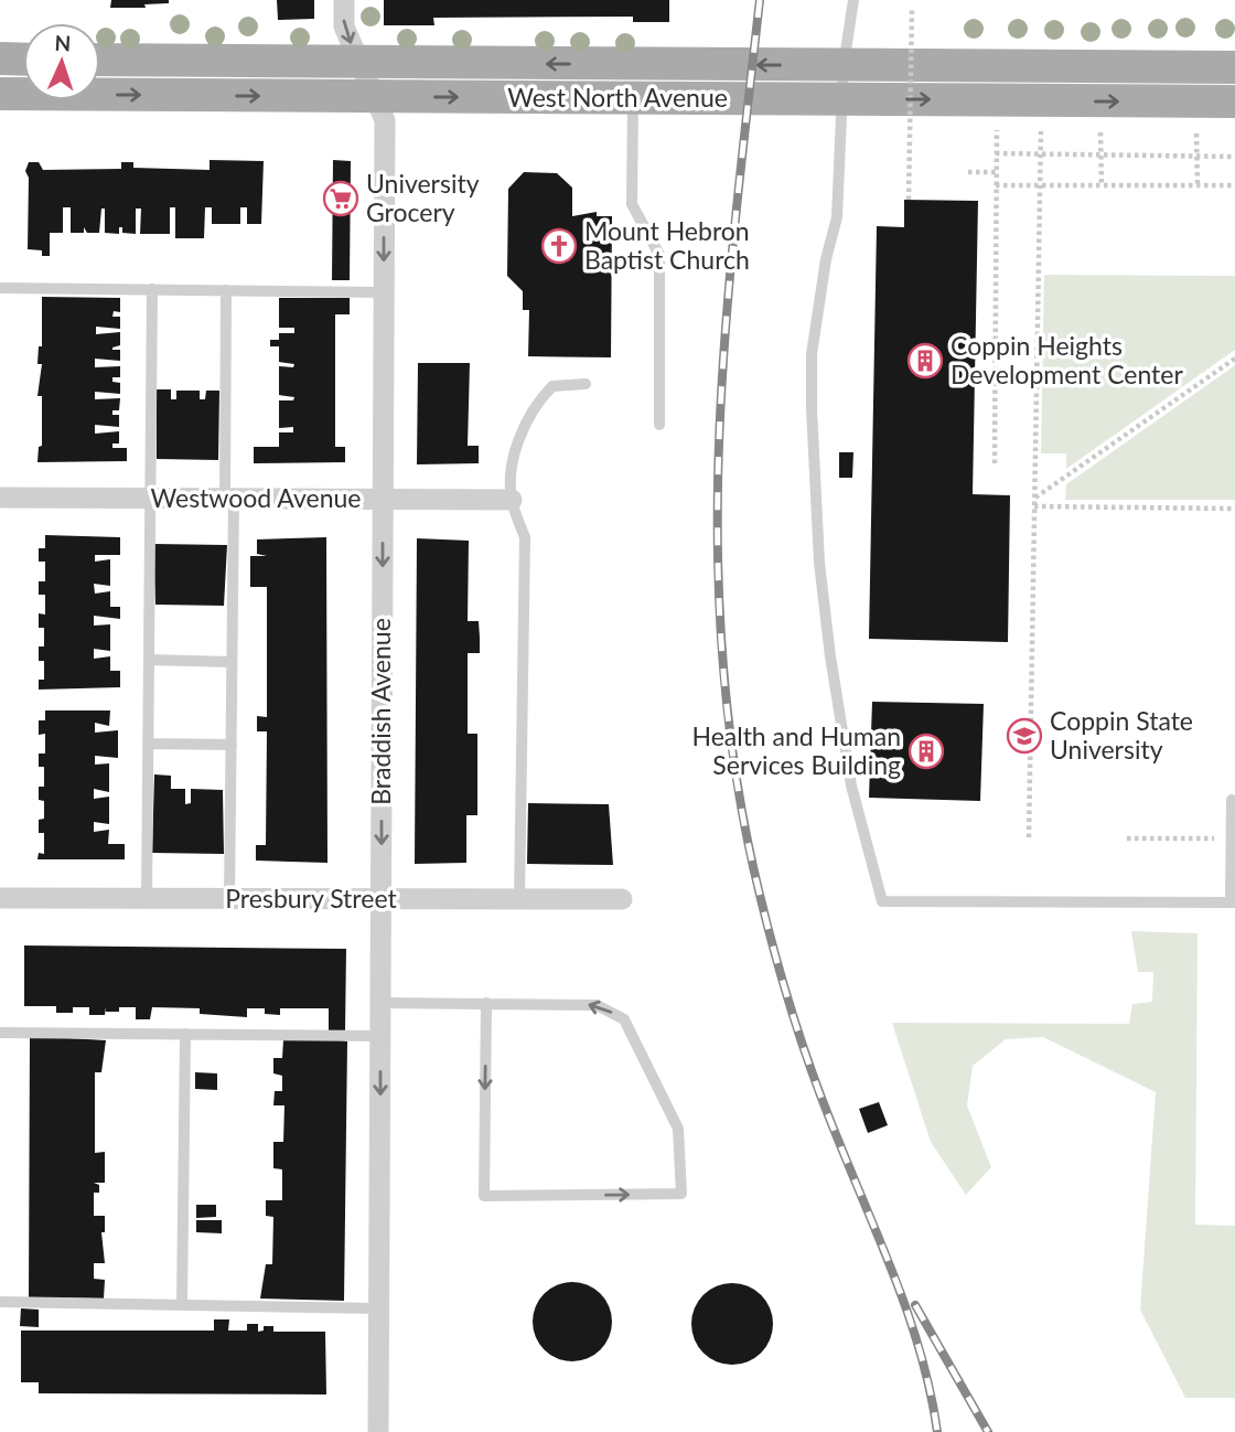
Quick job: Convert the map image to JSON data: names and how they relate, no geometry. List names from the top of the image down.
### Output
{
  "streets": {
    "main road": ["West North Avenue"],
    "street": ["Westwood Avenue", "Braddish Avenue", "Presbury Street"]
  },
  "crossings": [
    ["West North Avenue", "Braddish Avenue"],
    ["Westwood Avenue", "Braddish Avenue"],
    ["Braddish Avenue", "Presbury Street"]
  ],
  "one_way": ["Braddish Avenue"],
  "places": {
    "supermarket": ["University Grocery"],
    "church": ["Mount Hebron Baptist Church"],
    "building": ["Coppin Heights Development Center", "Health and Human Services Building"],
    "school or university": ["Coppin State University"]
  },
  "north": "top"
}
